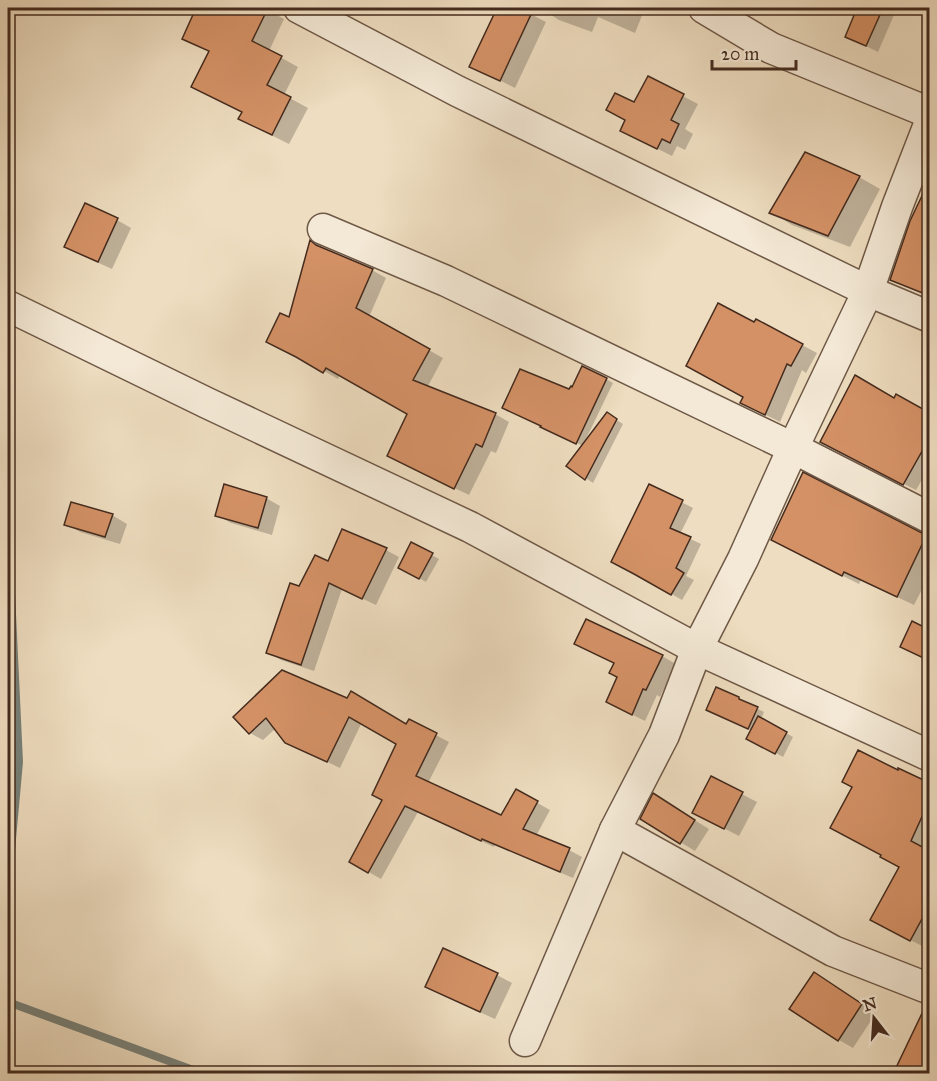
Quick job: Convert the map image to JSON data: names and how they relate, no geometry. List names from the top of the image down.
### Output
{
  "scale_bar": "20 m",
  "north": "top"
}
